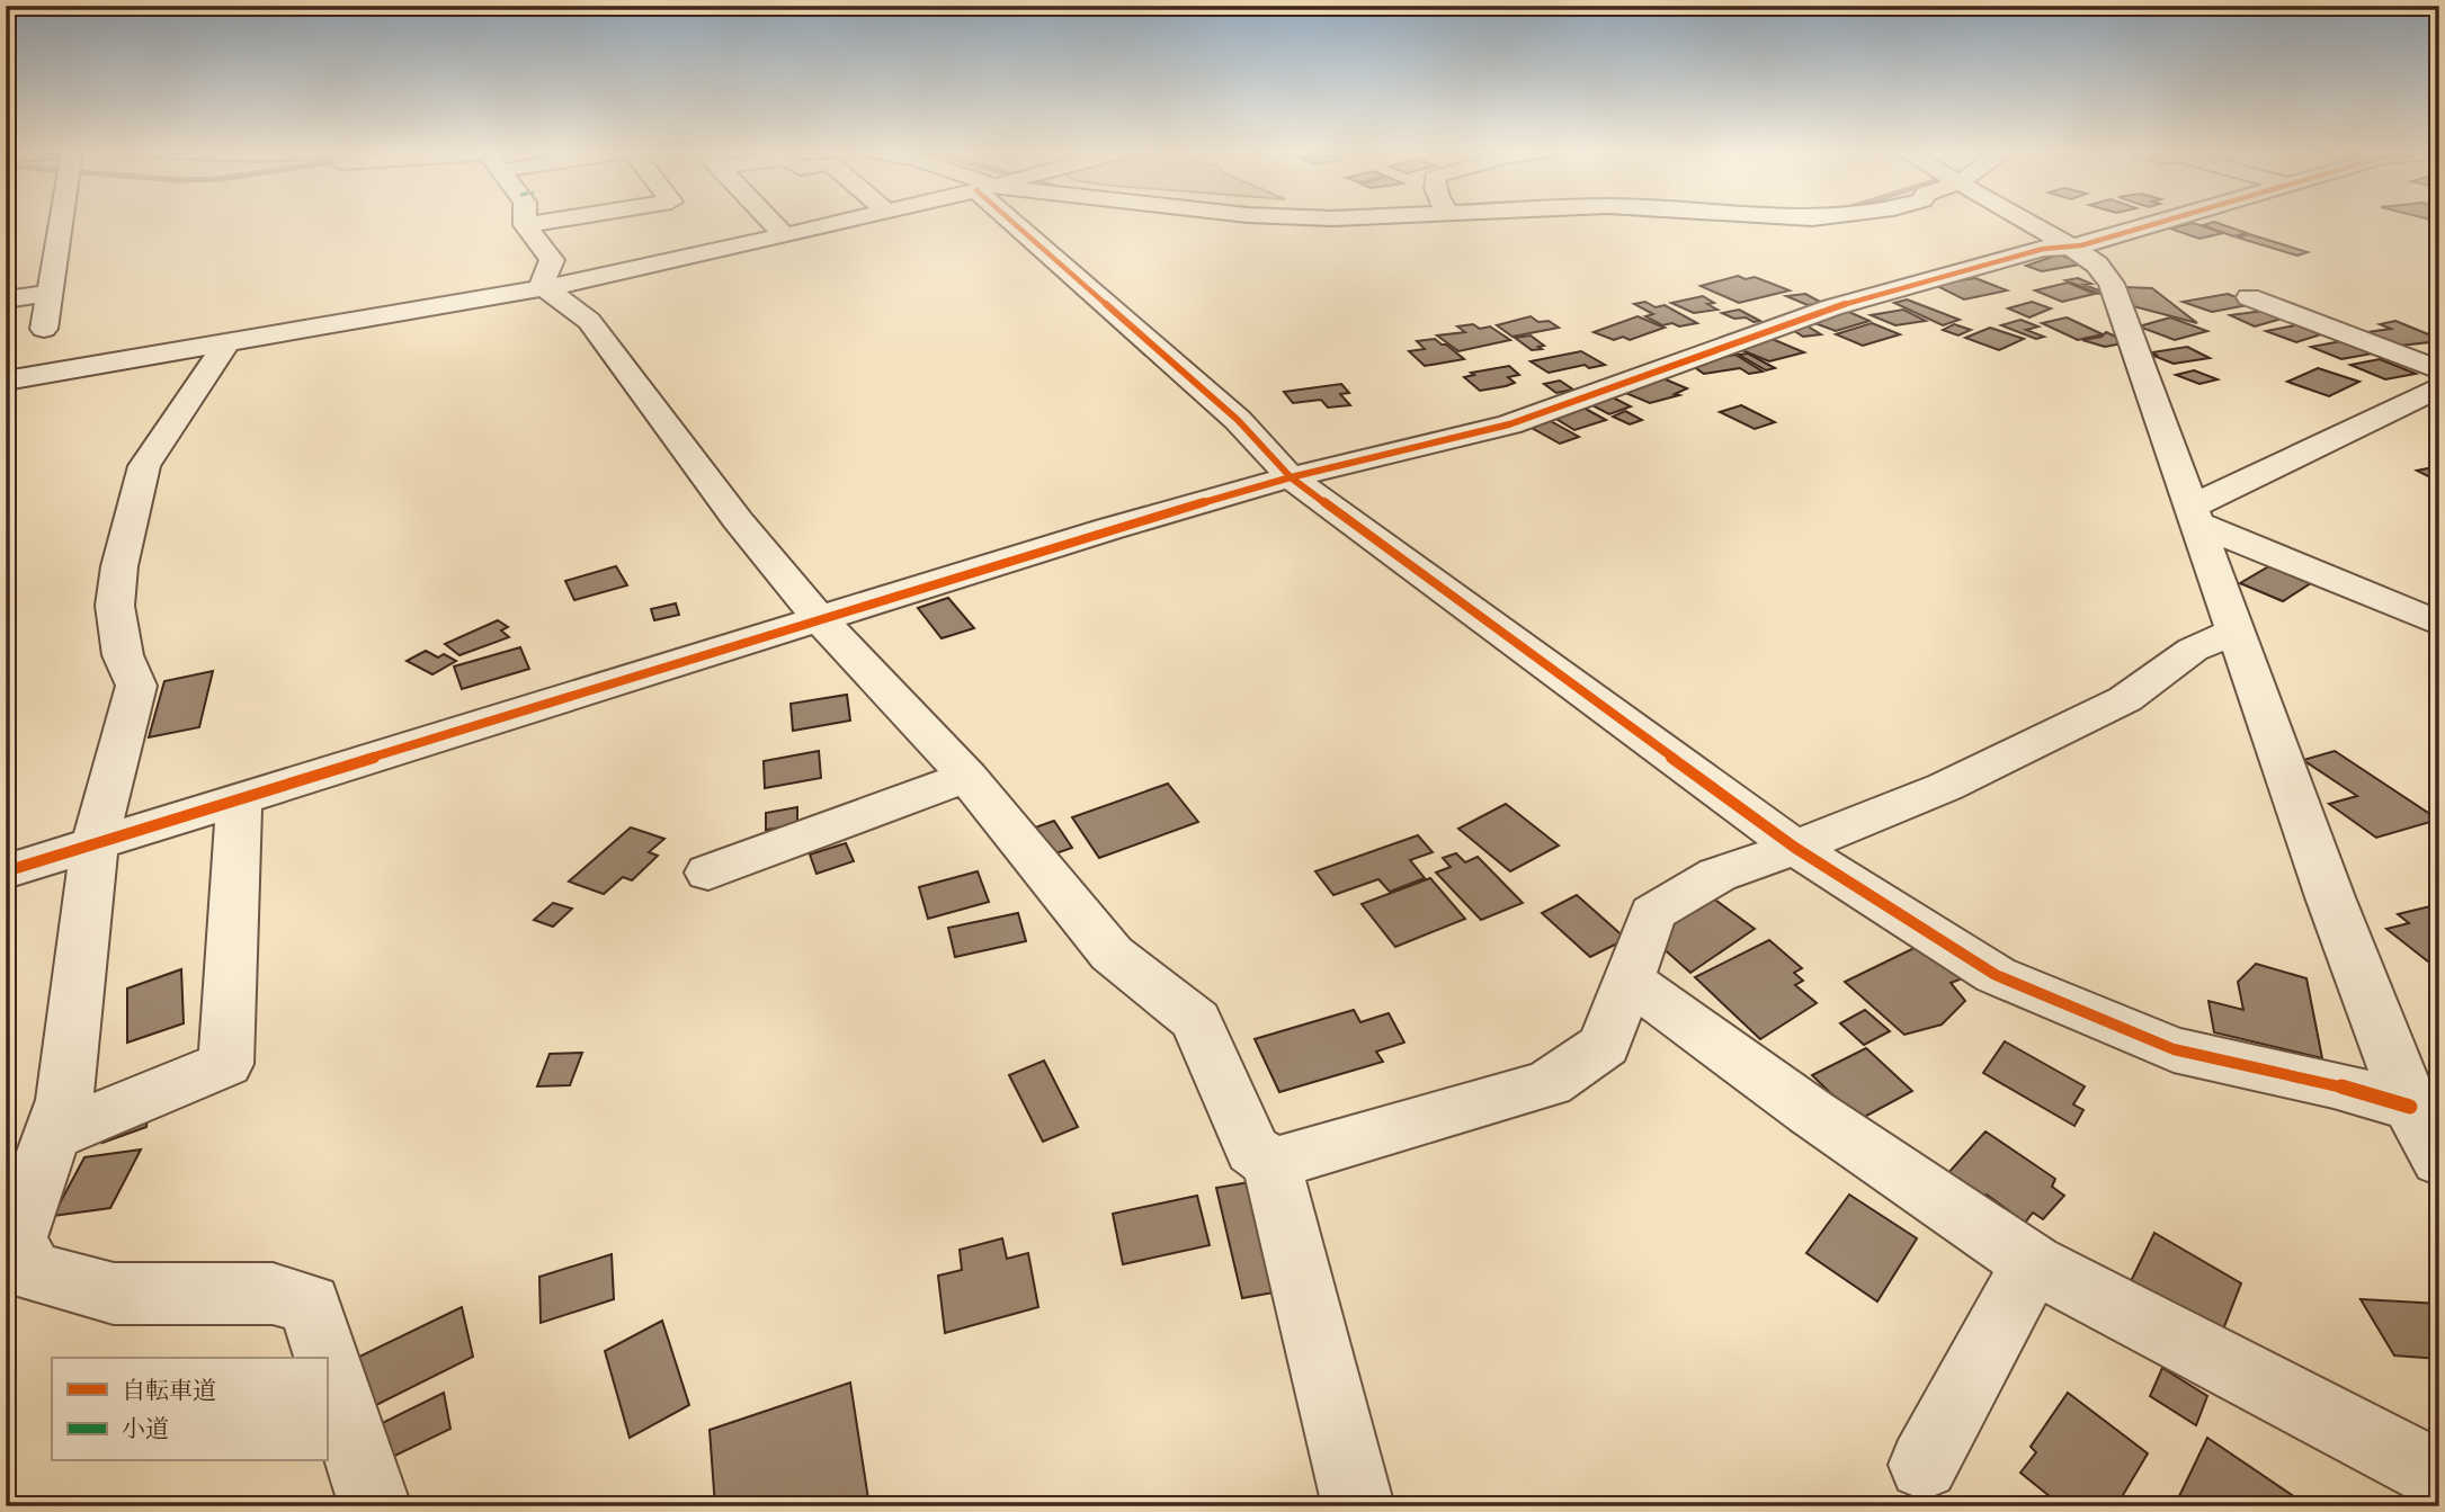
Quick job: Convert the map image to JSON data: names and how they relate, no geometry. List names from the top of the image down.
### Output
{
  "legend": ["自転車道", "小道"]
}
